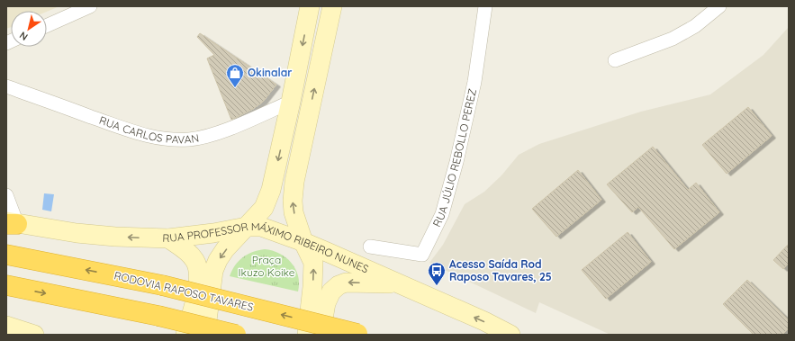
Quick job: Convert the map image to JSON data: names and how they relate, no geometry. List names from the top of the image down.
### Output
{
  "streets": {
    "highway": ["RODOVIA RAPOSO TAVARES"],
    "main road": ["RUA PROFESSOR MÁXIMO RIBEIRO NUNES"],
    "street": ["RUA CARLOS PAVAN", "RUA JÚLIO REBOLLO PEREZ"]
  },
  "one_way": ["RUA PROFESSOR MÁXIMO RIBEIRO NUNES"],
  "parks": ["Praça Ikuzo Koike"],
  "places": {
    "shop": ["Okinalar"],
    "bus stop": ["Acesso Saída Rod Raposo Tavares, 25"]
  },
  "north": "bottom left"
}
